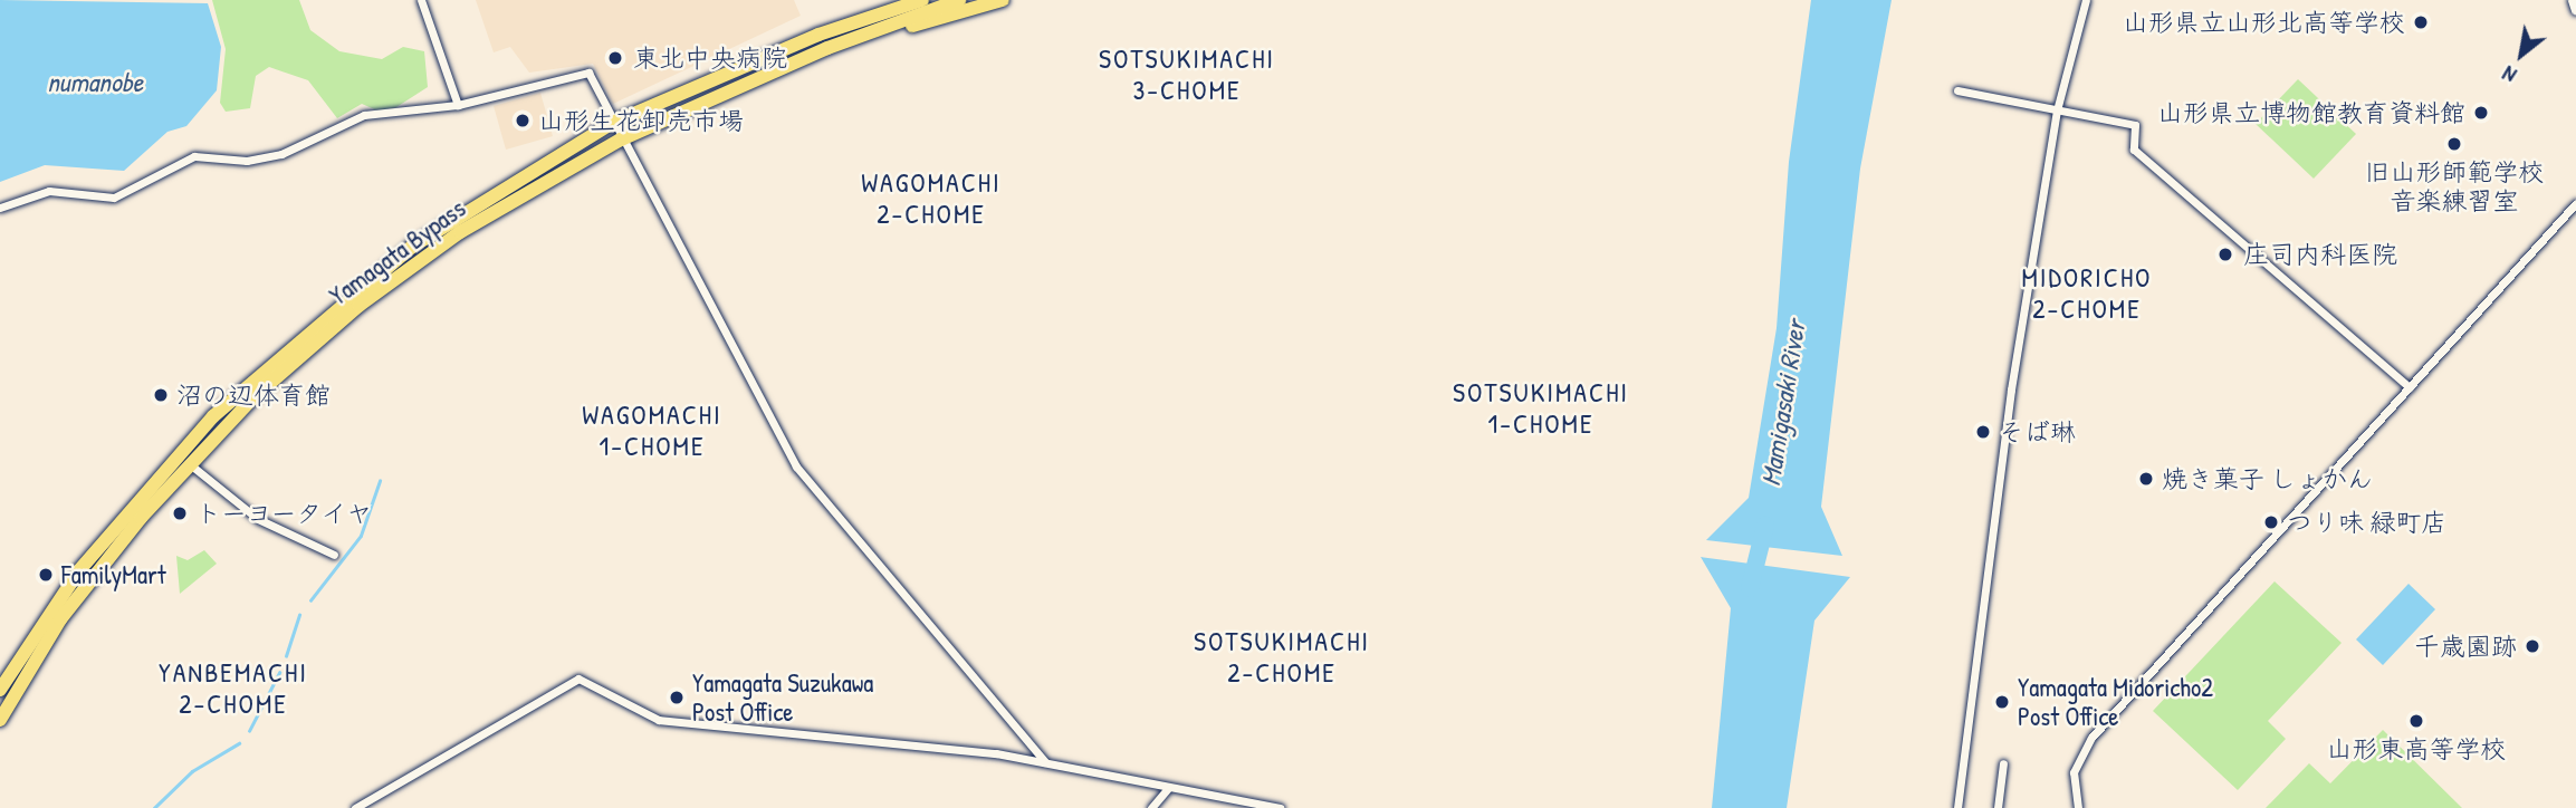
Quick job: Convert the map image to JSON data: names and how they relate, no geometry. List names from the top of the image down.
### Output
{
  "streets": {
    "highway": ["Yamagata Bypass"]
  },
  "districts": [
    "SOTSUKIMACHI 3-CHOME",
    "WAGOMACHI 2-CHOME",
    "MIDORICHO 2-CHOME",
    "SOTSUKIMACHI 1-CHOME",
    "WAGOMACHI 1-CHOME",
    "SOTSUKIMACHI 2-CHOME",
    "YANBEMACHI 2-CHOME"
  ],
  "water": ["numanobe", "Mamigasaki River"],
  "places": [
    "山形県立山形北高等学校",
    "東北中央病院",
    "山形県立博物館教育資料館",
    "山形生花卸売市場",
    "旧山形師範学校 音楽練習室",
    "庄司内科医院",
    "沼の辺体育館",
    "そば琳",
    "焼き菓子 しょかん",
    "トーヨータイヤ",
    "つり味 緑町店",
    "FamilyMart",
    "千歳園跡",
    "Yamagata Suzukawa Post Office",
    "Yamagata Midoricho2 Post Office",
    "山形東高等学校"
  ],
  "north": "bottom left"
}
